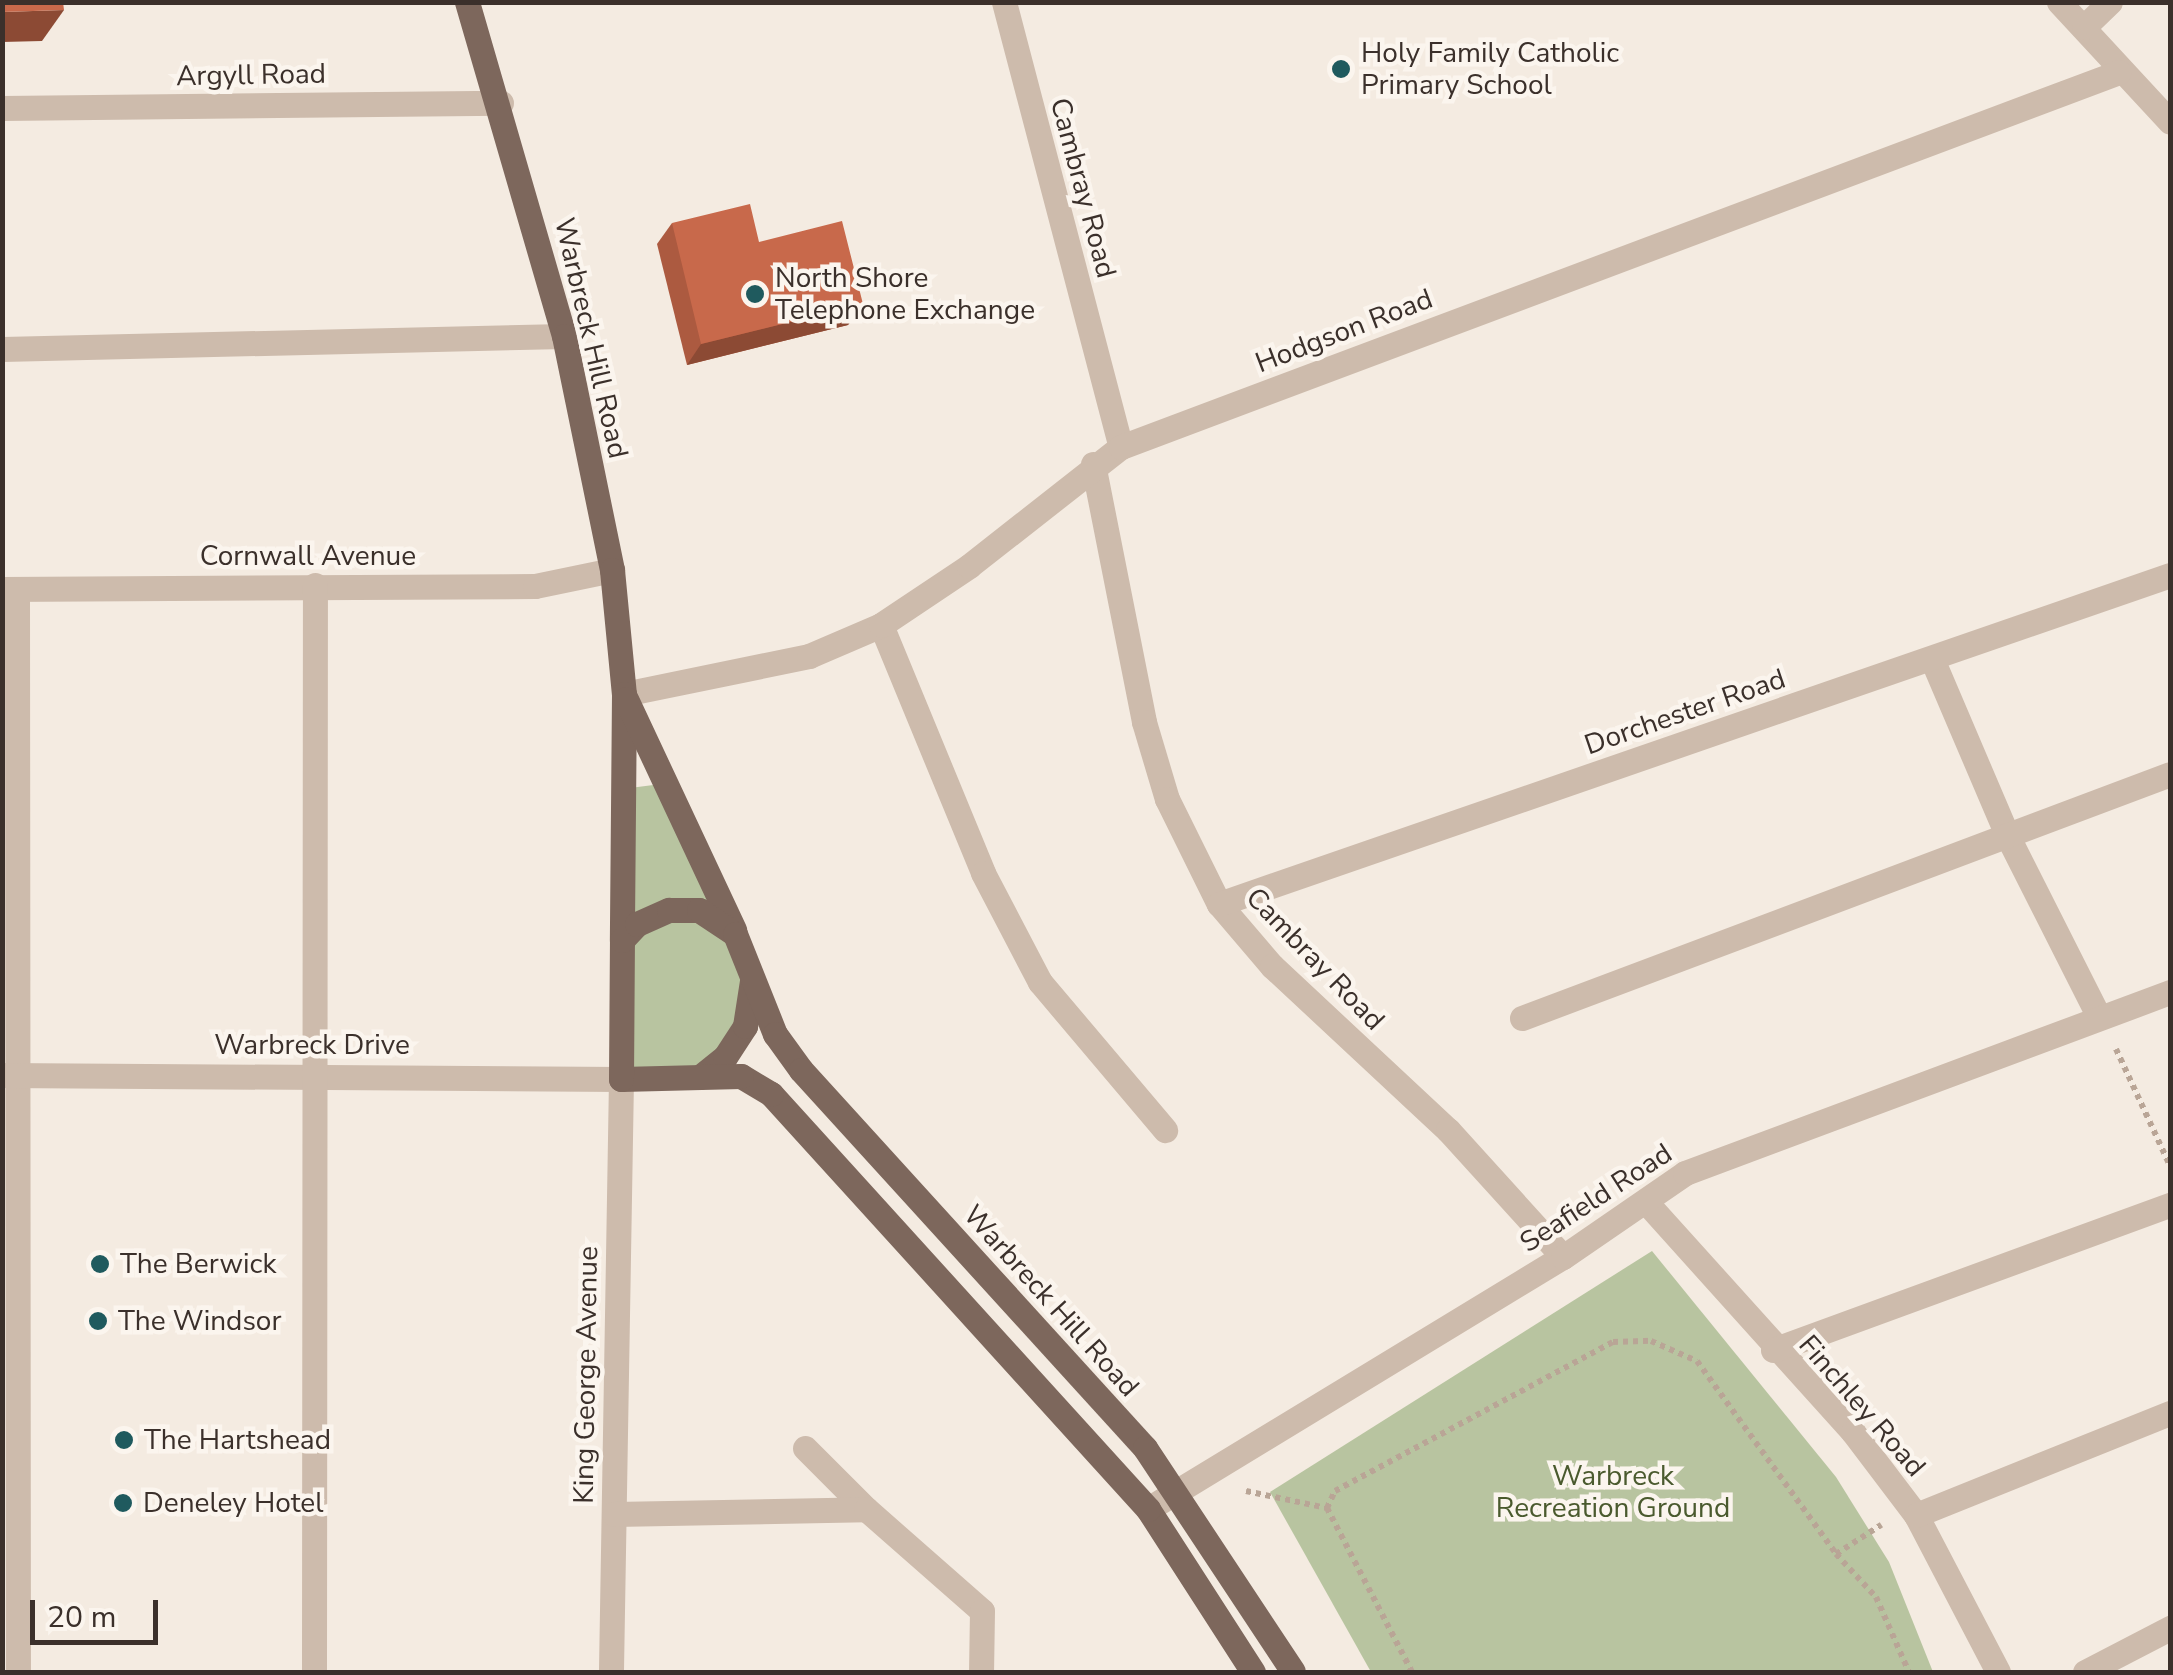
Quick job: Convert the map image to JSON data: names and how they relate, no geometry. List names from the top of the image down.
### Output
{
  "streets": {
    "main road": ["Warbreck Hill Road"],
    "street": [
      "Argyll Road",
      "Cambray Road",
      "Hodgson Road",
      "Cornwall Avenue",
      "Dorchester Road",
      "Warbreck Drive",
      "Seafield Road",
      "King George Avenue",
      "Finchley Road"
    ]
  },
  "crossings": [
    ["Argyll Road", "Warbreck Hill Road"],
    ["Cambray Road", "Hodgson Road"],
    ["Cambray Road", "Dorchester Road"],
    ["Cambray Road", "Seafield Road"],
    ["Hodgson Road", "Warbreck Hill Road"],
    ["Warbreck Hill Road", "Cornwall Avenue"],
    ["Warbreck Hill Road", "Warbreck Drive"],
    ["Warbreck Hill Road", "Seafield Road"],
    ["Warbreck Hill Road", "King George Avenue"],
    ["Warbreck Drive", "King George Avenue"],
    ["Seafield Road", "Finchley Road"]
  ],
  "parks": ["Warbreck Recreation Ground"],
  "places": [
    "Holy Family Catholic Primary School",
    "North Shore Telephone Exchange",
    "The Berwick",
    "The Windsor",
    "The Hartshead",
    "Deneley Hotel"
  ],
  "scale_bar": "20 m"
}
